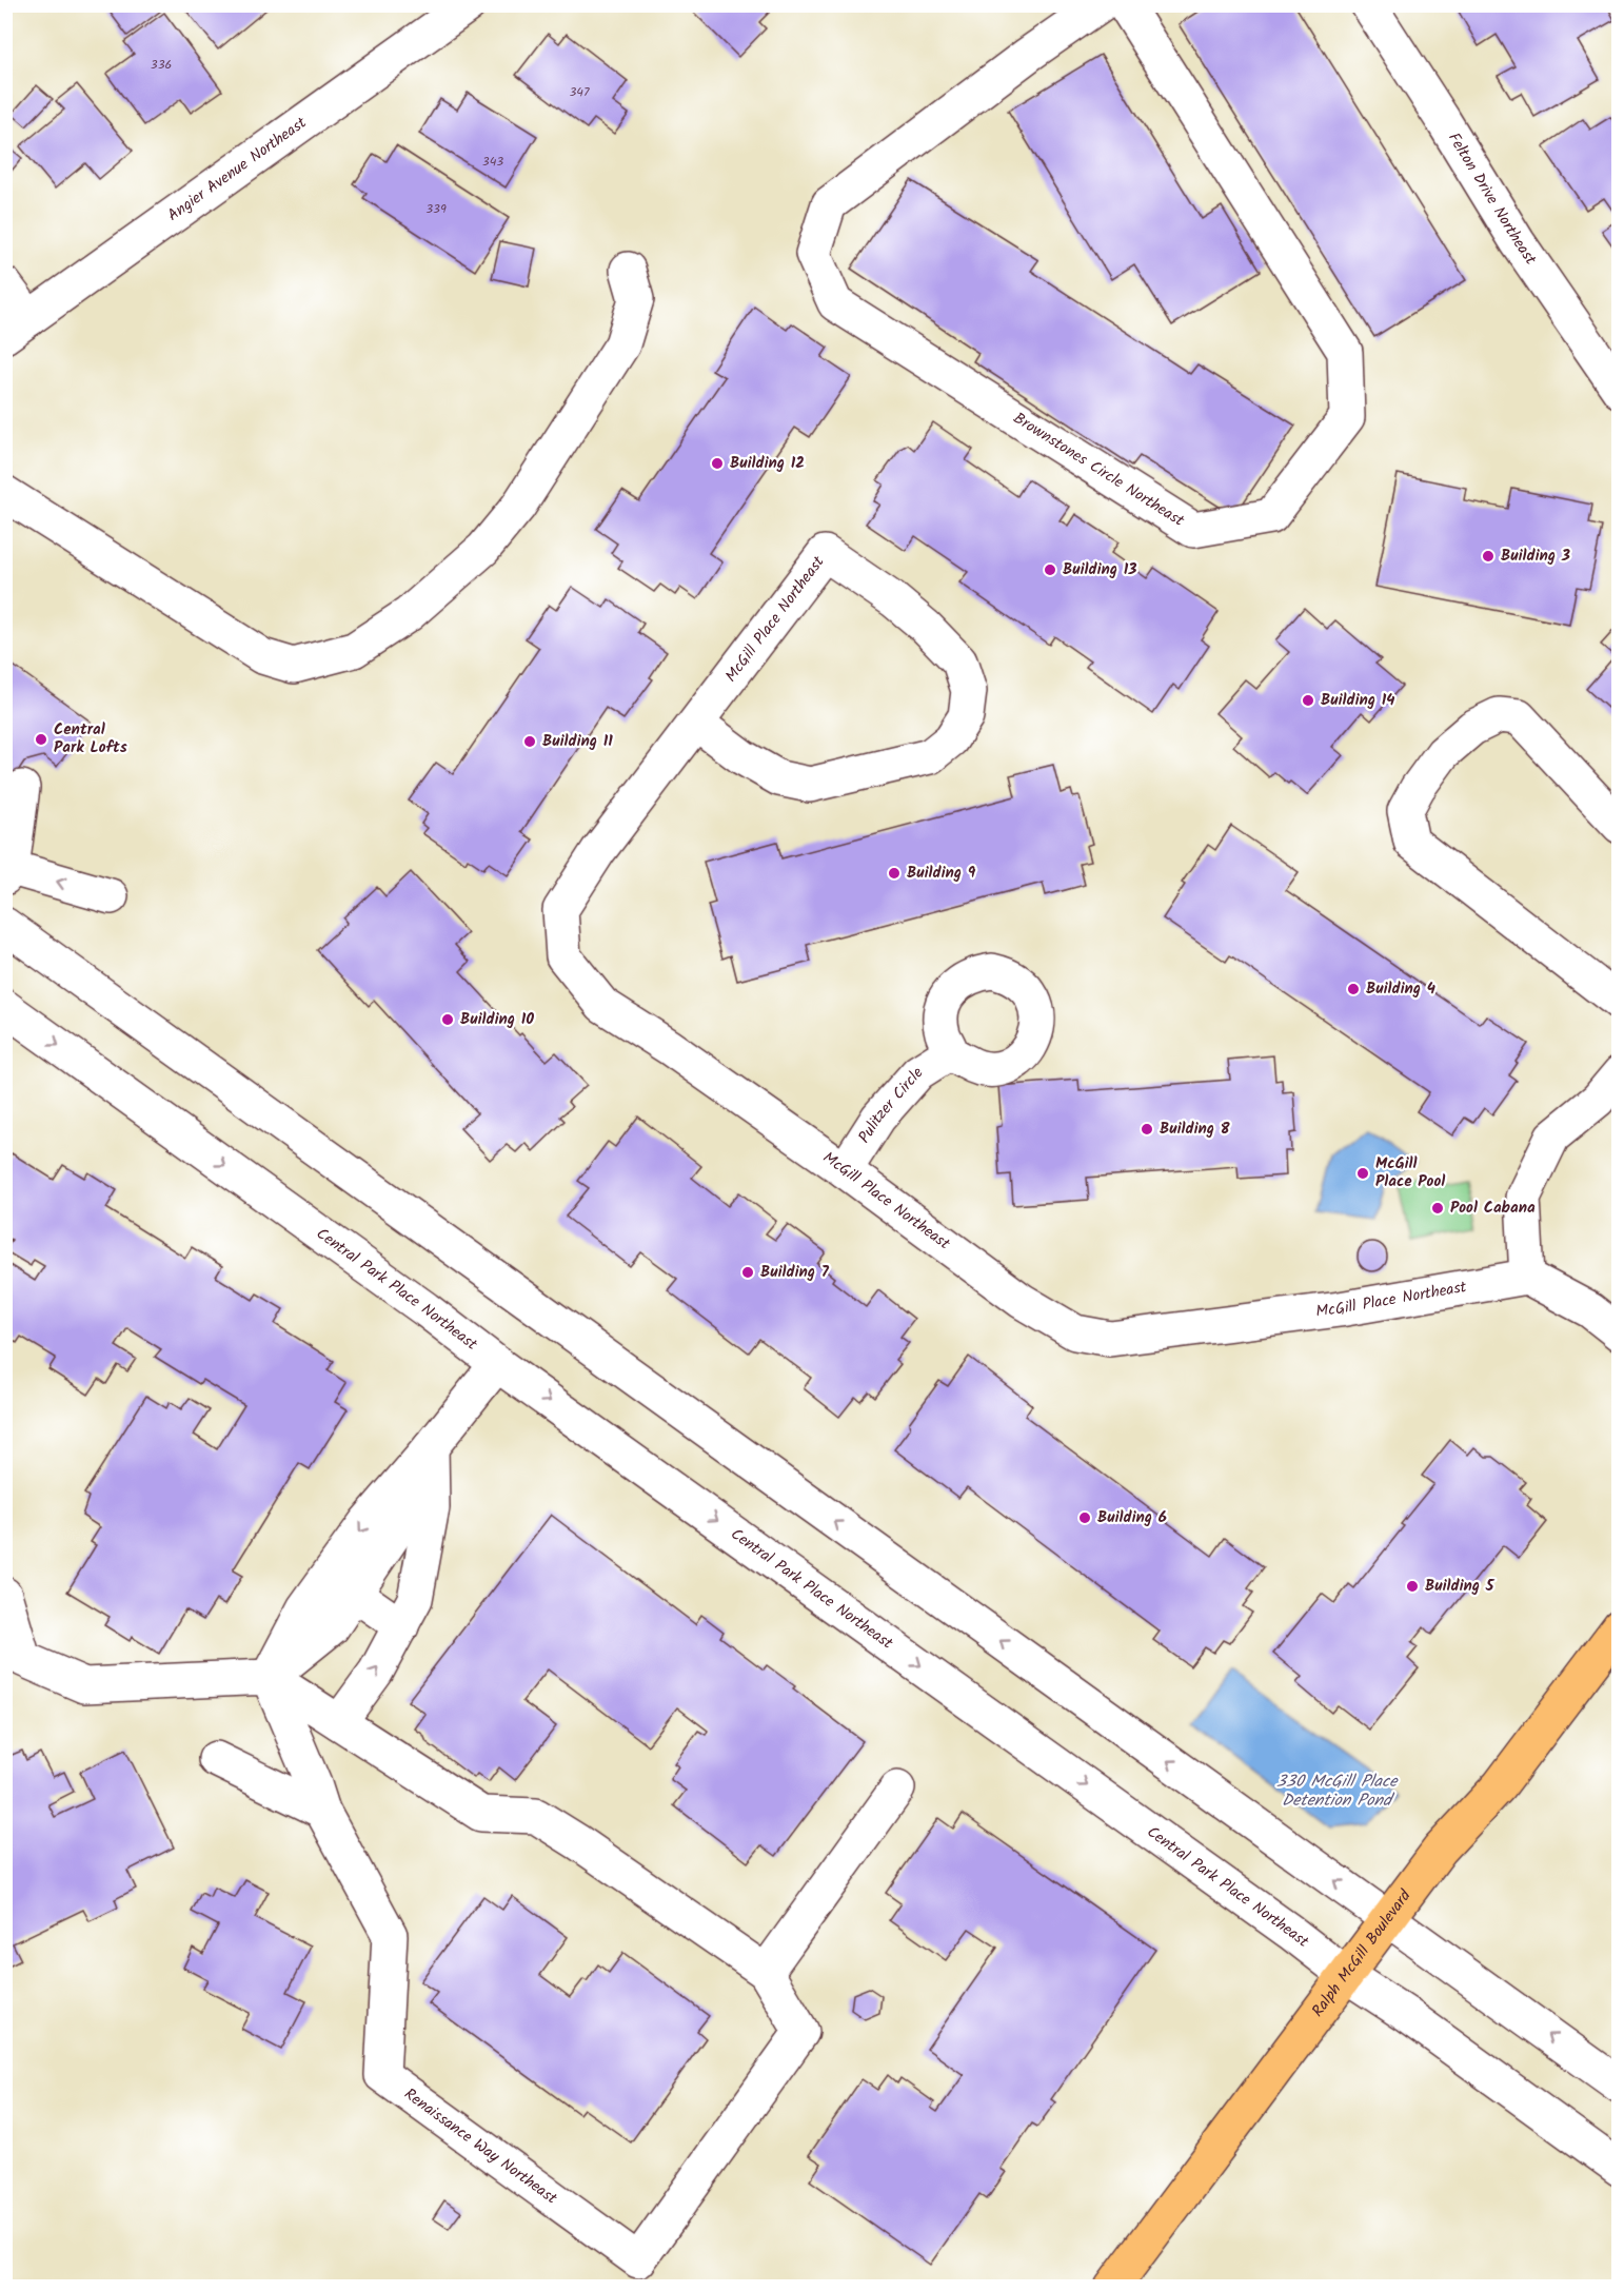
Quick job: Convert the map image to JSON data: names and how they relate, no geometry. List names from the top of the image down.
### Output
{
  "streets": {
    "main road": ["Ralph McGill Boulevard"],
    "street": [
      "Angier Avenue Northeast",
      "Felton Drive Northeast",
      "Brownstones Circle Northeast",
      "McGill Place Northeast",
      "Pulitzer Circle",
      "Central Park Place Northeast",
      "Renaissance Way Northeast"
    ]
  },
  "crossings": [
    ["McGill Place Northeast", "Pulitzer Circle"],
    ["Central Park Place Northeast", "Ralph McGill Boulevard"]
  ],
  "water": ["330 McGill Place Detention Pond"],
  "places": [
    "Building 12",
    "Building 3",
    "Building 13",
    "Building 14",
    "Central Park Lofts",
    "Building 11",
    "Building 9",
    "Building 4",
    "Building 10",
    "Building 8",
    "McGill Place Pool",
    "Pool Cabana",
    "Building 7",
    "Building 6",
    "Building 5"
  ],
  "house_numbers": [
    "336",
    "347",
    "343",
    "339"
  ]
}
